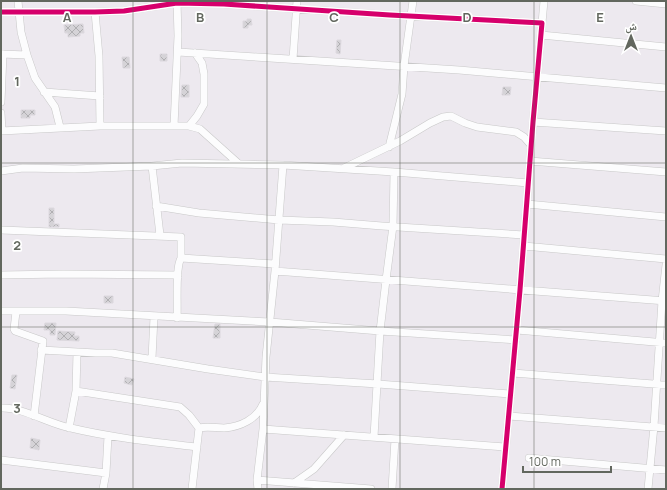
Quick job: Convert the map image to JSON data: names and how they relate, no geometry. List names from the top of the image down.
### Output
{
  "scale_bar": "100 m",
  "north": "top",
  "grid": {
    "columns": [
      "A",
      "B",
      "C",
      "D",
      "E"
    ],
    "rows": ["1", "2", "3"]
  }
}
